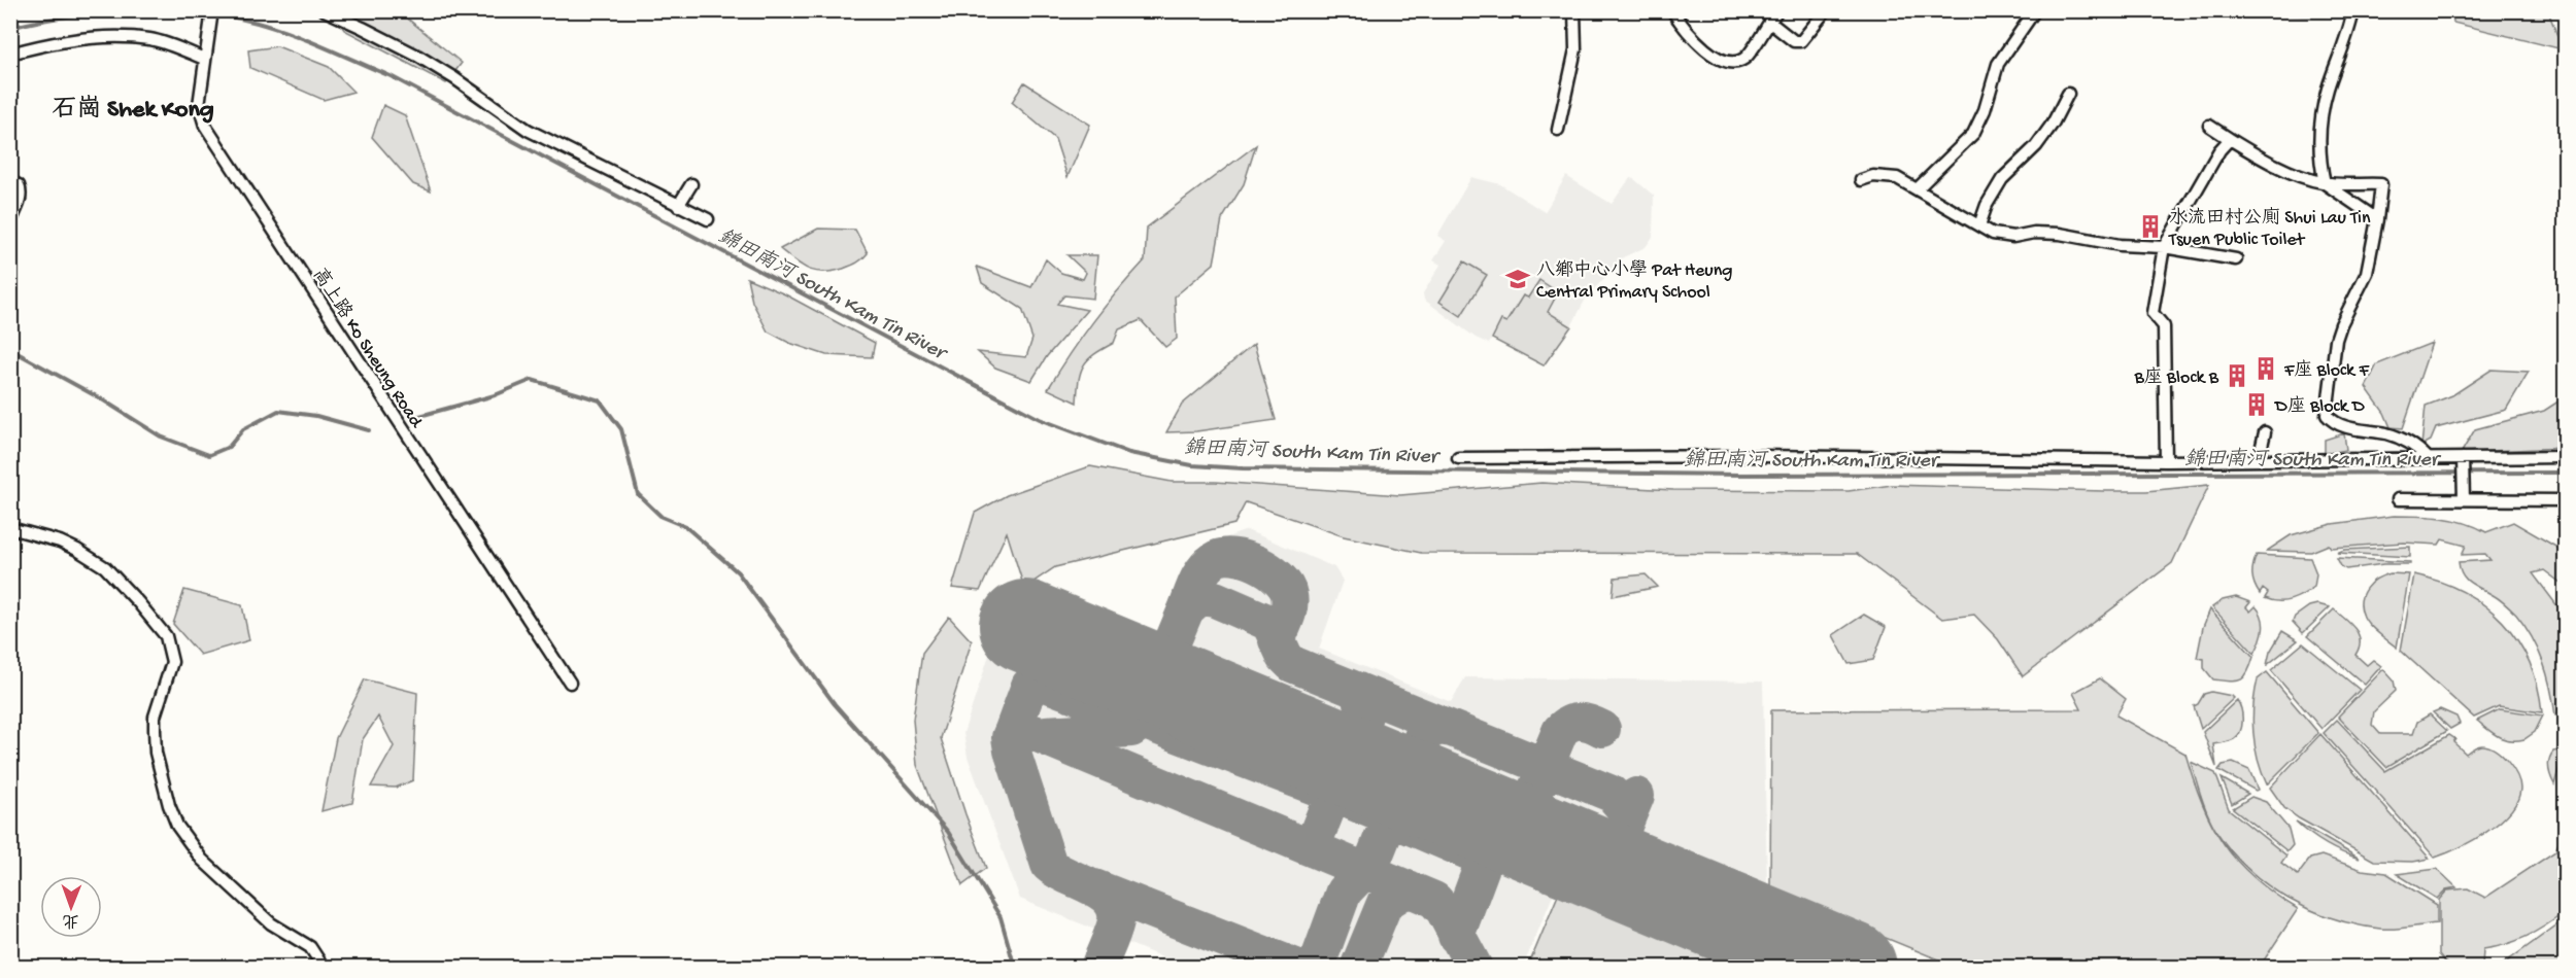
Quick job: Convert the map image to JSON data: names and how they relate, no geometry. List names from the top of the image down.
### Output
{
  "streets": {
    "street": ["高上路 Ko Sheung Road"]
  },
  "districts": ["石崗 Shek Kong"],
  "water": ["錦田南河 South Kam Tin River"],
  "places": {
    "building": [
      "水流田村公廁 Shui Lau Tin Tsuen Public Toilet",
      "F座 Block F",
      "B座 Block B",
      "D座 Block D"
    ],
    "school or university": ["八鄉中心小學 Pat Heung Central Primary School"]
  },
  "north": "bottom"
}
